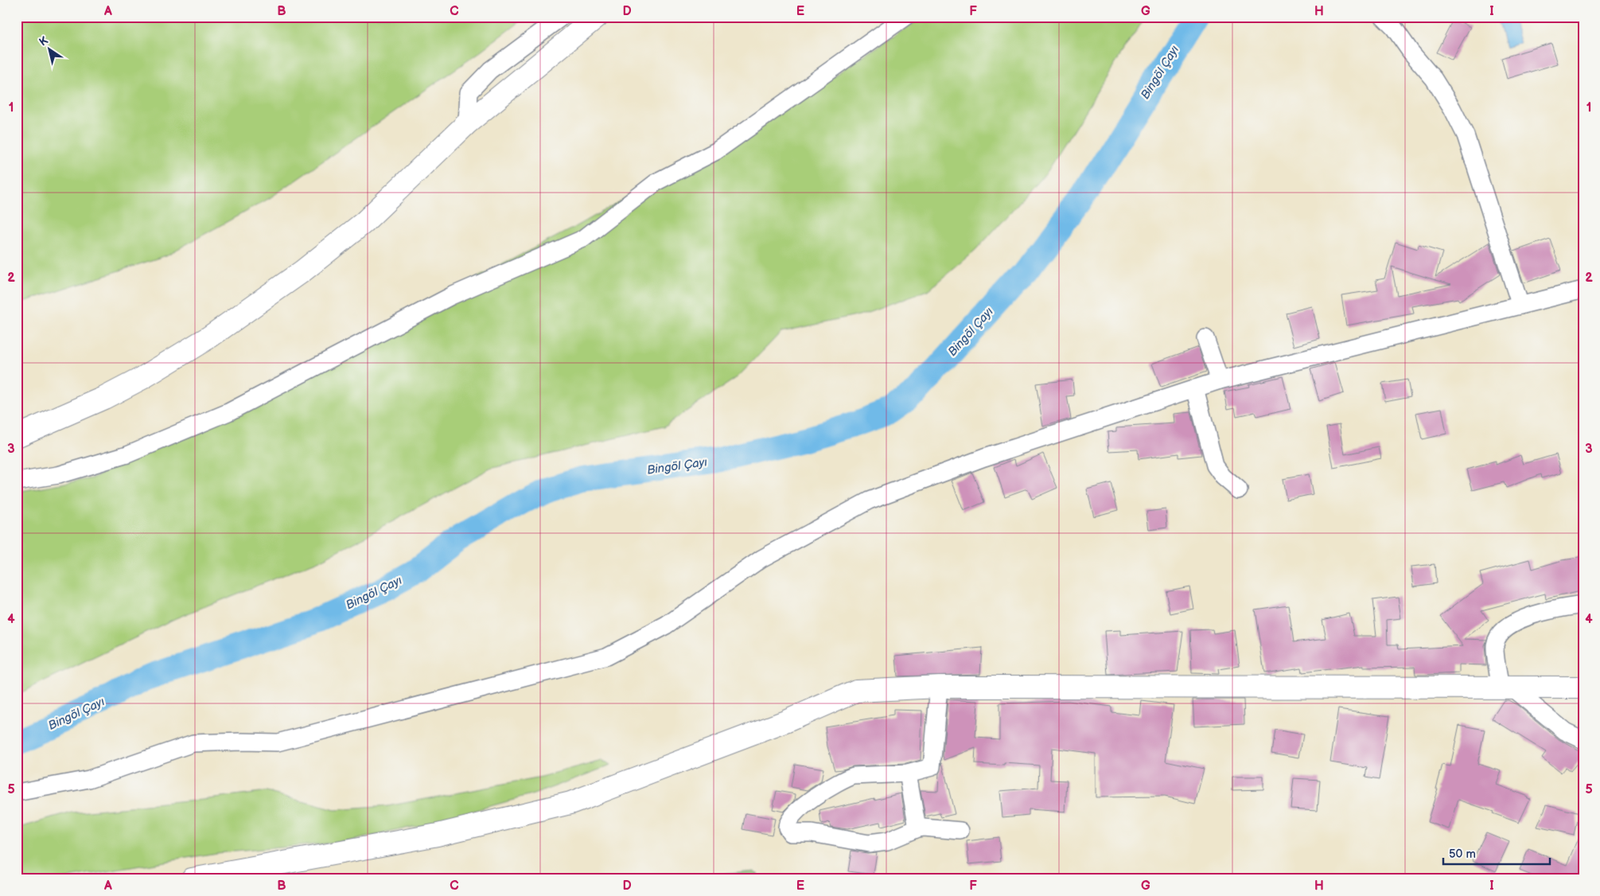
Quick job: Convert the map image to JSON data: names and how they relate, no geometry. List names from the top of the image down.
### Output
{
  "water": ["Bingöl Çayı"],
  "scale_bar": "50 m",
  "north": "top left",
  "grid": {
    "columns": [
      "A",
      "B",
      "C",
      "D",
      "E",
      "F",
      "G",
      "H",
      "I"
    ],
    "rows": [
      "1",
      "2",
      "3",
      "4",
      "5"
    ]
  }
}
